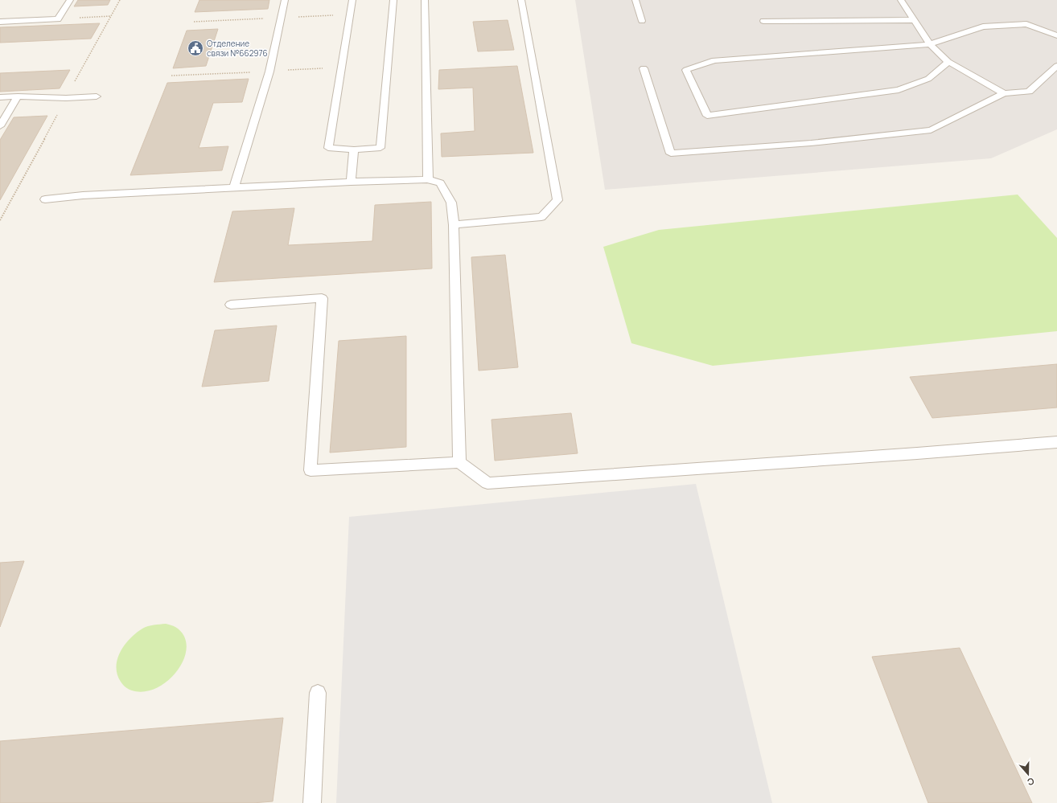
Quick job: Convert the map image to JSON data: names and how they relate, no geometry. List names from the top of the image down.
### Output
{
  "places": {
    "public building": ["Отделение связи №662976"]
  },
  "north": "bottom"
}
